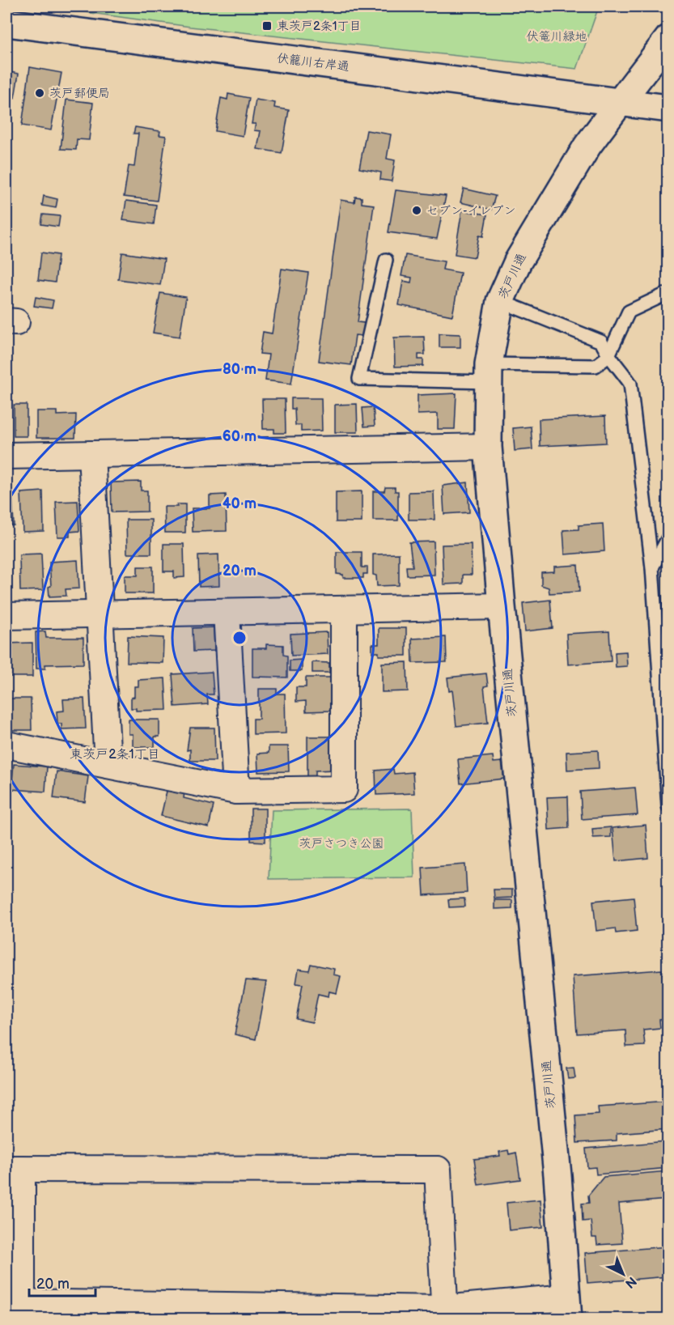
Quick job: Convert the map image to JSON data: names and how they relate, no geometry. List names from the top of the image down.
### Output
{
  "streets": {
    "street": ["伏籠川右岸通", "茨戸川通"]
  },
  "crossings": [
    ["伏籠川右岸通", "茨戸川通"]
  ],
  "districts": ["東茨戸2条1丁目"],
  "parks": ["伏篭川緑地", "茨戸さつき公園"],
  "places": {
    "transit": ["東茨戸2条1丁目"],
    "other": ["茨戸郵便局", "セブン-イレブン"]
  },
  "scale_bar": "20 m",
  "north": "bottom right",
  "rings": [
    "80 m",
    "60 m",
    "40 m",
    "20 m"
  ]
}
